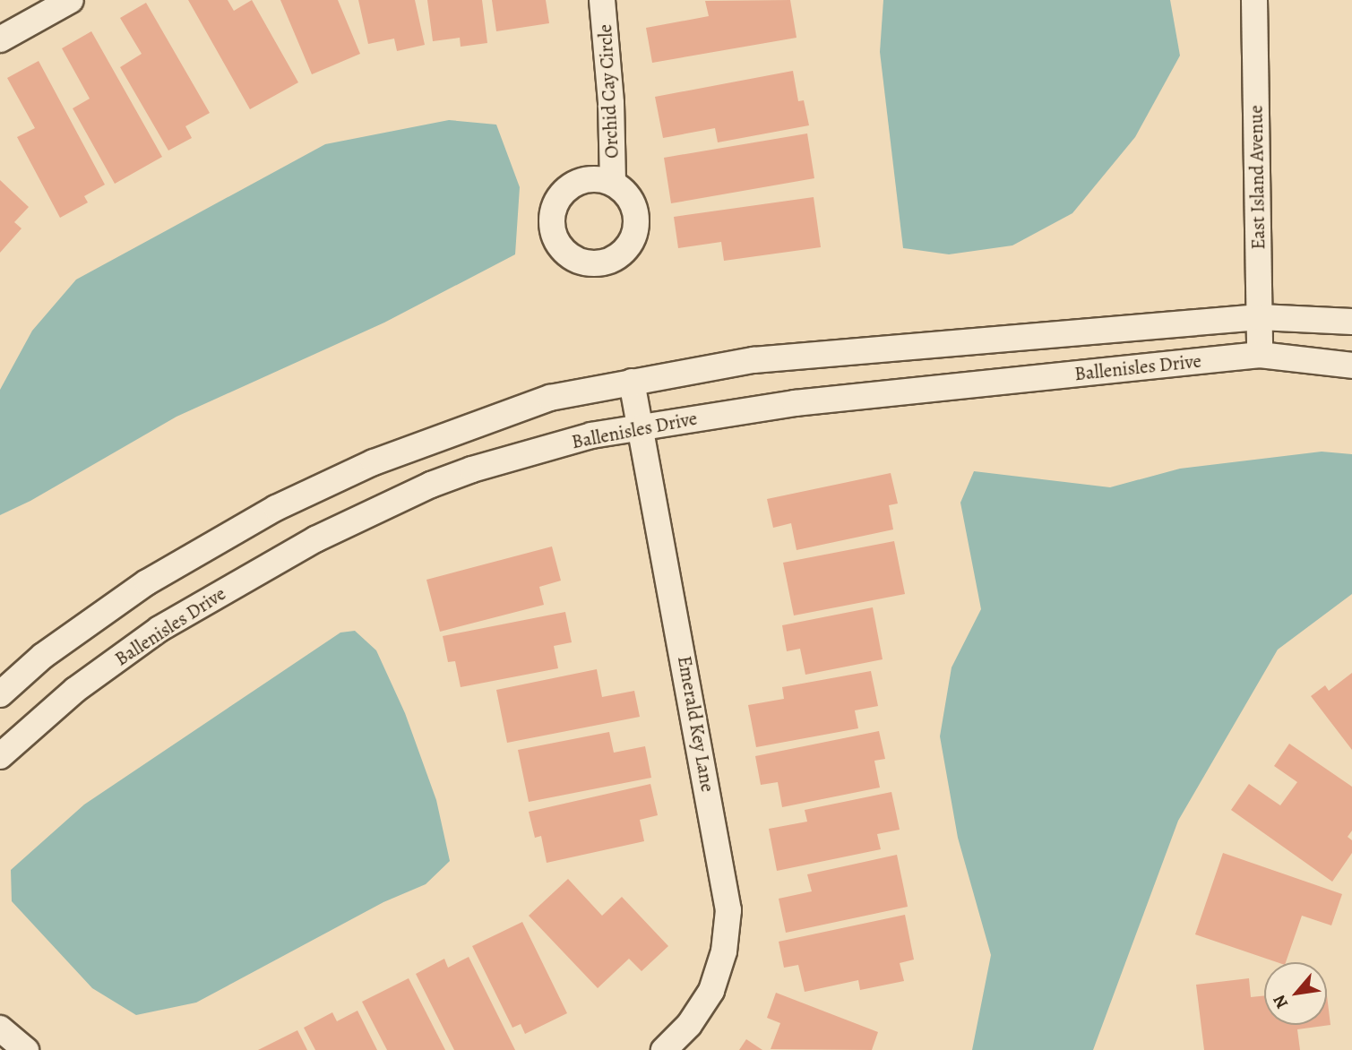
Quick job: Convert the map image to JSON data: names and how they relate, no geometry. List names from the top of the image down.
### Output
{
  "streets": {
    "street": [
      "Orchid Cay Circle",
      "East Island Avenue",
      "Ballenisles Drive",
      "Emerald Key Lane"
    ]
  },
  "crossings": [
    ["East Island Avenue", "Ballenisles Drive"],
    ["Ballenisles Drive", "Emerald Key Lane"]
  ],
  "north": "bottom left"
}
